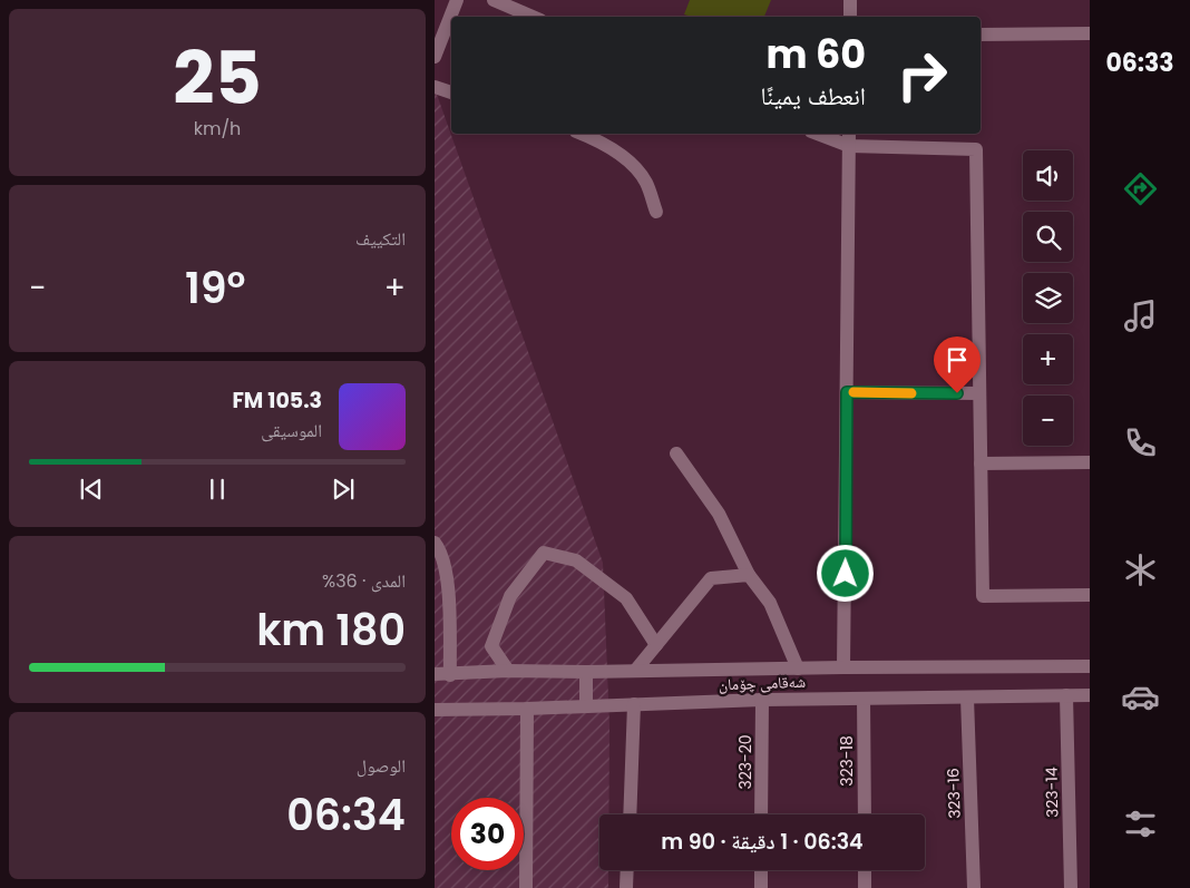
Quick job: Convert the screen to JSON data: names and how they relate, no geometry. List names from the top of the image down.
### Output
{
  "streets": {
    "street": [
      "شەقامی چۆمان",
      "323-18",
      "323-20",
      "323-14",
      "323-16"
    ]
  },
  "crossings": [
    ["شەقامی چۆمان", "323-18"],
    ["شەقامی چۆمان", "323-20"],
    ["شەقامی چۆمان", "323-14"],
    ["شەقامی چۆمان", "323-16"]
  ],
  "page": {
    "tabs": "06:33",
    "tile": [
      ["25", "km/h"],
      "التكييف",
      ["المدى · 36%", "180 km"],
      ["الوصول", "06:34"]
    ],
    "turn": ["60 m", "انعطف يمينًا"],
    "map_buttons": ["+", "−"],
    "heat": ["−", "19°", "+"],
    "song": ["105.3 FM", "الموسيقى"],
    "limit": "30",
    "trip": "06:34 · 1 دقيقة · 90 m"
  }
}
